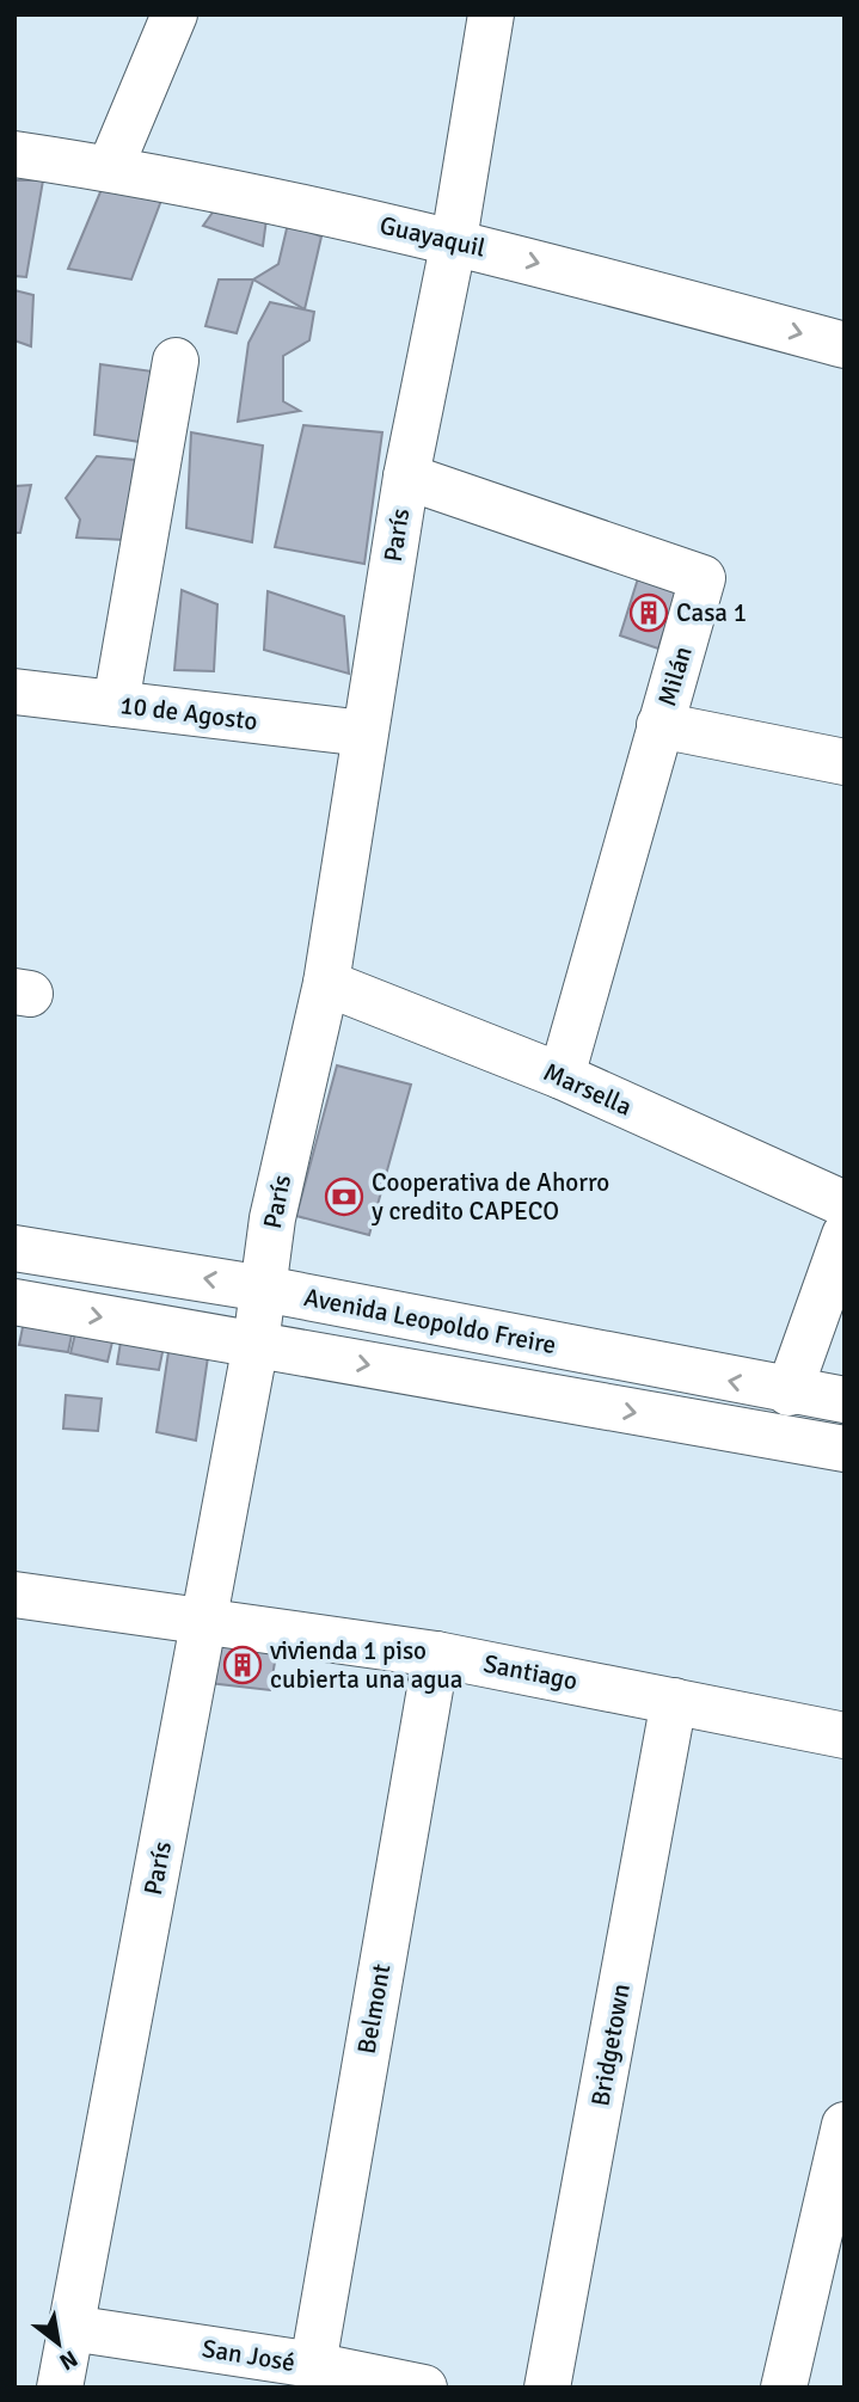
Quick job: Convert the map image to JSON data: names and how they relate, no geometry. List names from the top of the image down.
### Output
{
  "streets": {
    "street": [
      "Guayaquil",
      "París",
      "Milán",
      "10 de Agosto",
      "Marsella",
      "Avenida Leopoldo Freire",
      "Santiago",
      "Belmont",
      "Bridgetown",
      "San José"
    ]
  },
  "crossings": [
    ["Guayaquil", "París"],
    ["París", "Milán"],
    ["París", "10 de Agosto"],
    ["París", "Marsella"],
    ["París", "Avenida Leopoldo Freire"],
    ["París", "Santiago"],
    ["París", "San José"],
    ["Milán", "Marsella"],
    ["Santiago", "Belmont"],
    ["Santiago", "Bridgetown"],
    ["Belmont", "San José"]
  ],
  "one_way": ["Guayaquil"],
  "places": {
    "building": ["Casa 1", "vivienda 1 piso cubierta una agua"],
    "bank": ["Cooperativa de Ahorro y credito CAPECO"]
  },
  "north": "bottom right"
}
